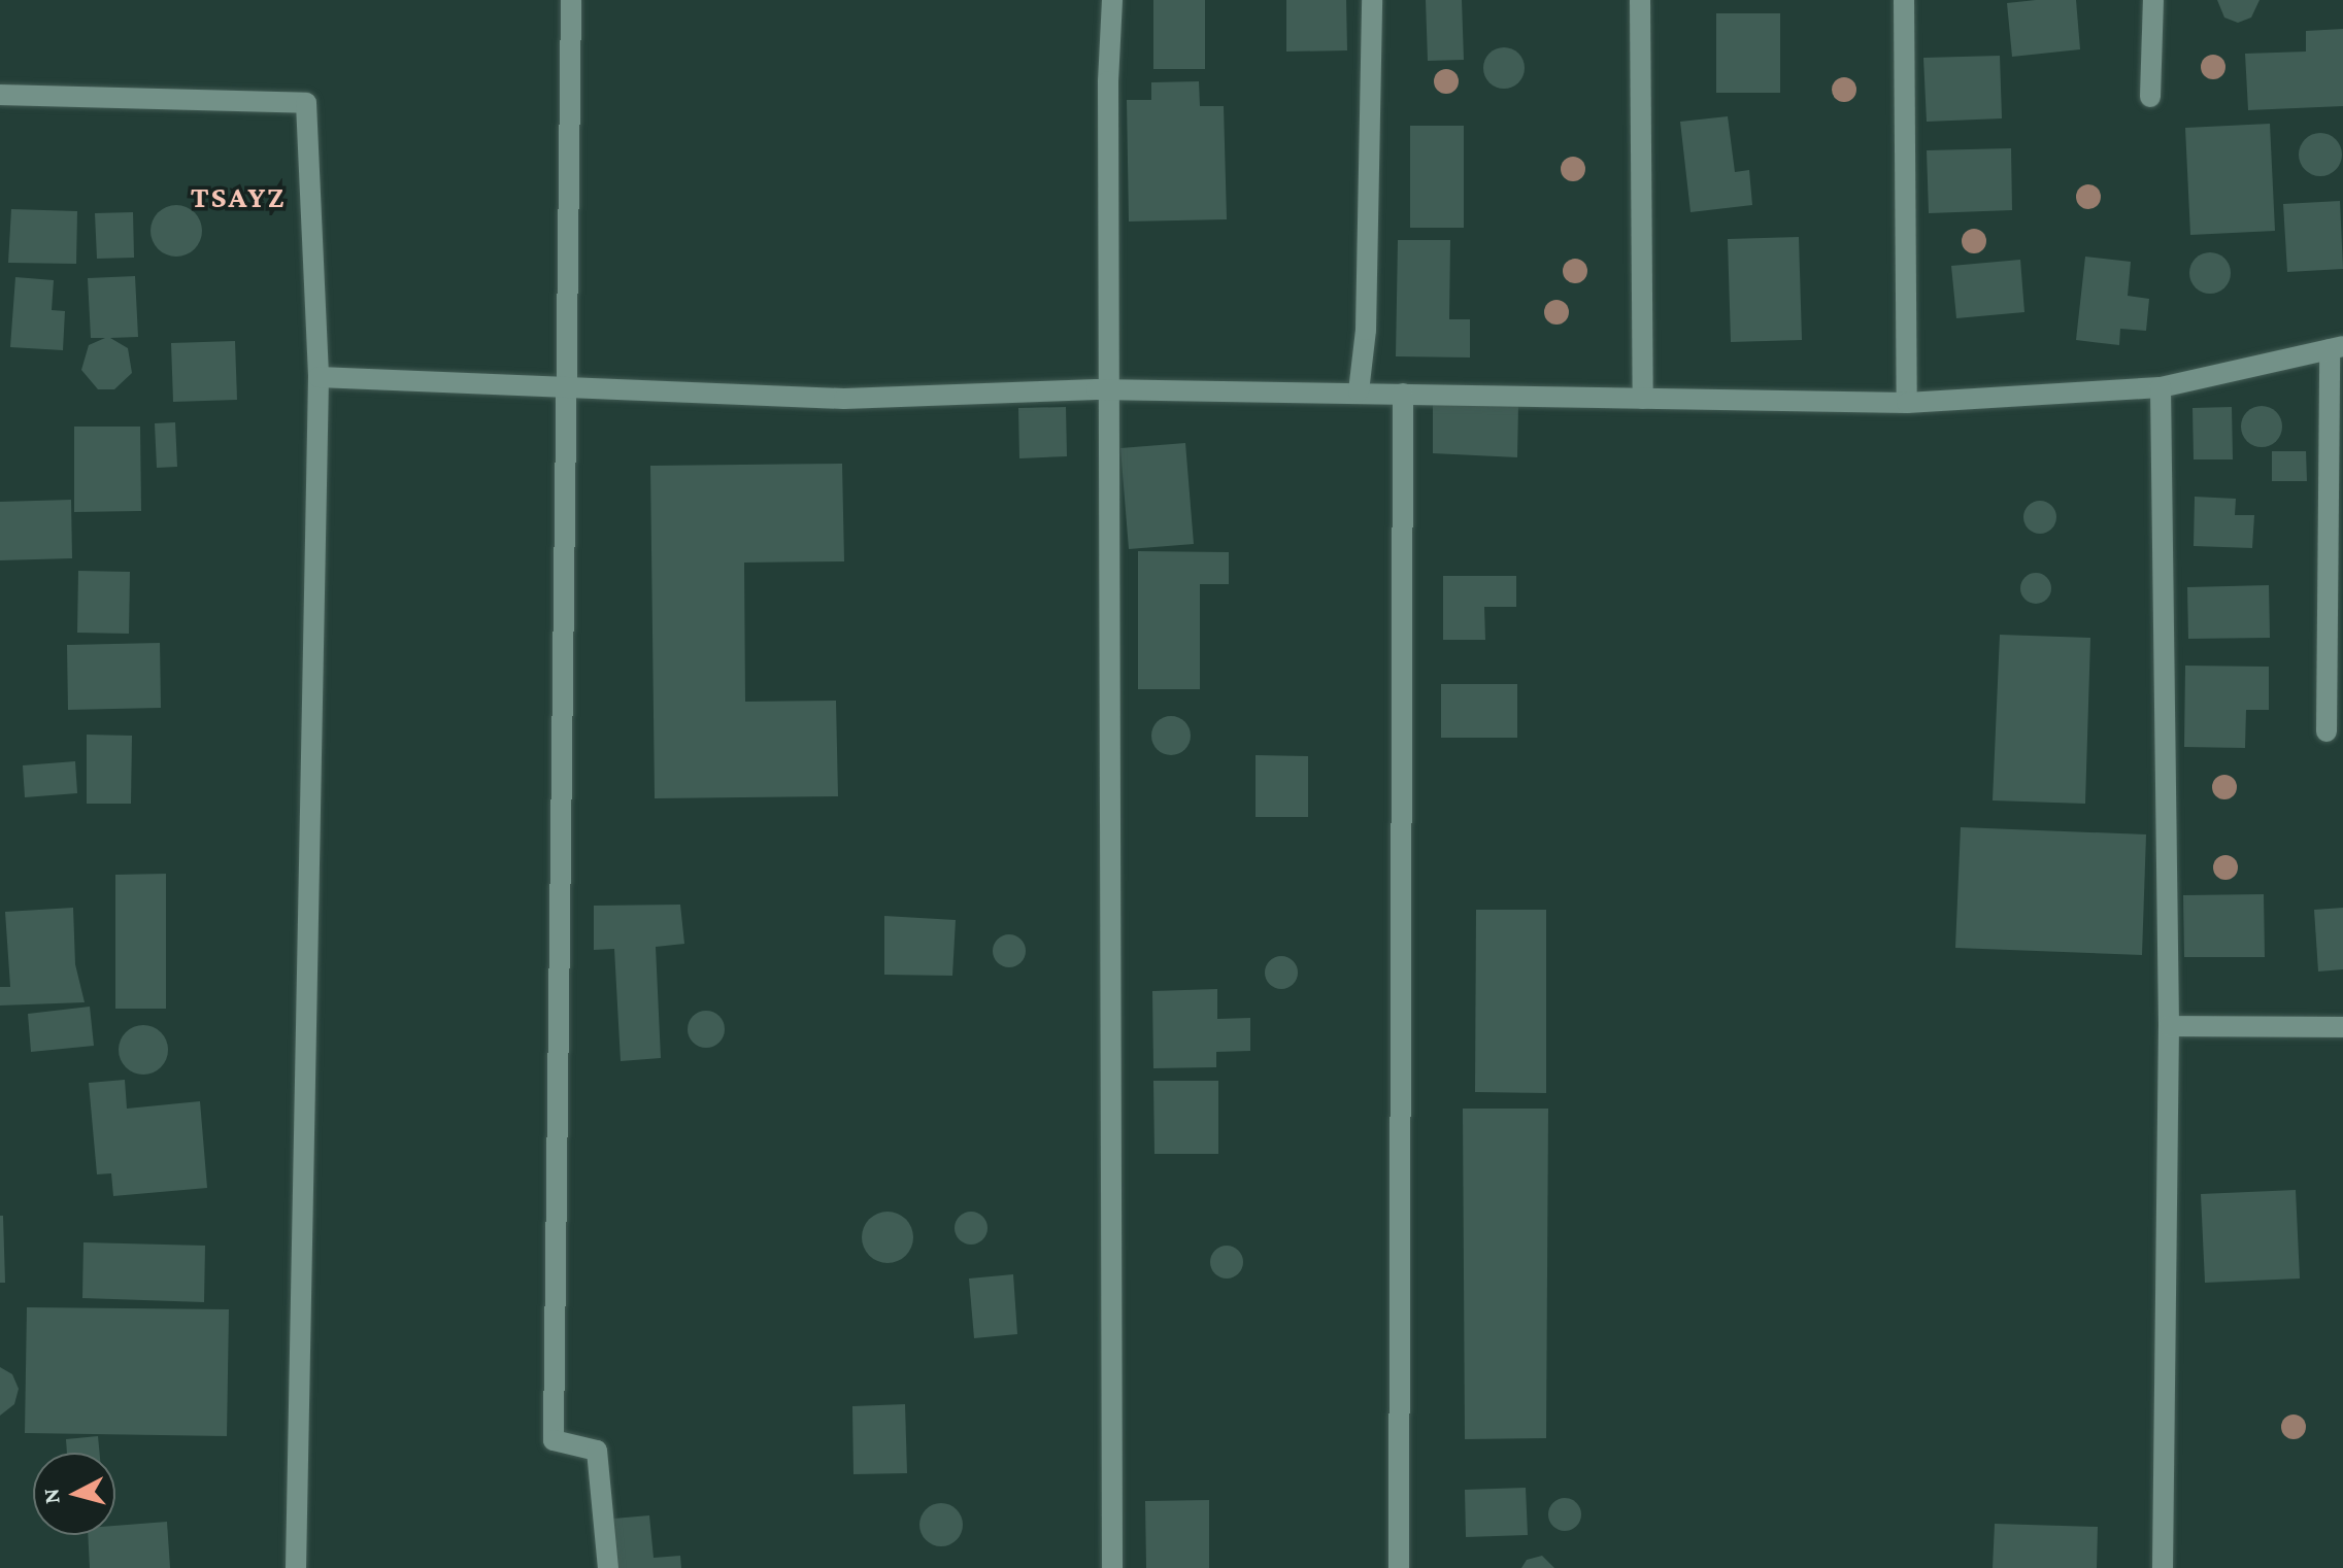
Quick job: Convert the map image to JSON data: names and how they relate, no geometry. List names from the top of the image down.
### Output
{
  "districts": ["TSAYZ"],
  "north": "left"
}
